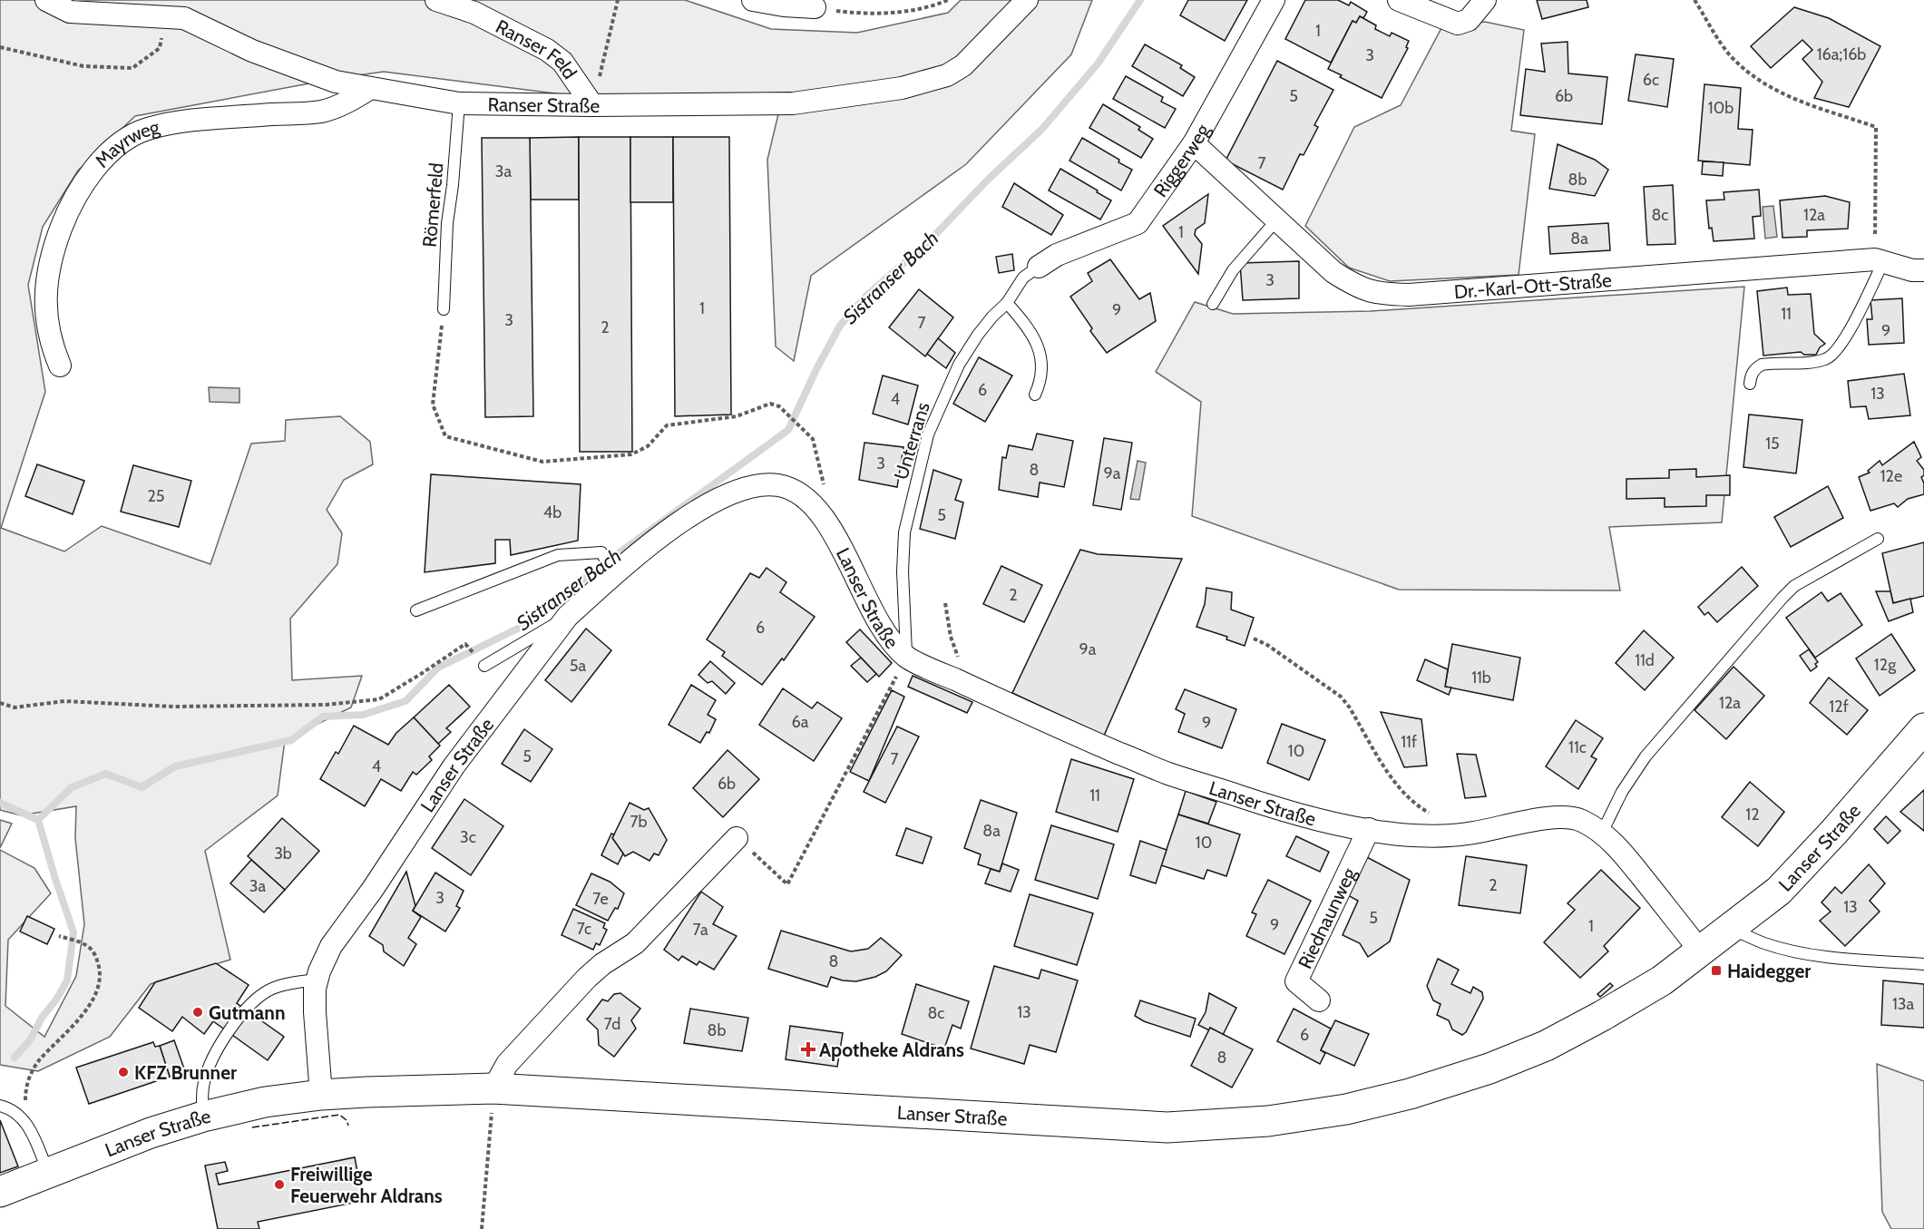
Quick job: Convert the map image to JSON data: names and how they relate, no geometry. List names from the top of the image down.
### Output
{
  "streets": {
    "main road": ["Lanser Straße"],
    "street": [
      "Ranser Feld",
      "Ranser Straße",
      "Mayrweg",
      "Riggerweg",
      "Dr.-Karl-Ott-Straße",
      "Riednaunweg"
    ],
    "lane": ["Römerfeld", "Unterrans"]
  },
  "crossings": [
    ["Ranser Feld", "Ranser Straße"],
    ["Ranser Straße", "Mayrweg"],
    ["Ranser Straße", "Römerfeld"],
    ["Riggerweg", "Dr.-Karl-Ott-Straße"],
    ["Riggerweg", "Unterrans"],
    ["Unterrans", "Lanser Straße"],
    ["Lanser Straße", "Riednaunweg"]
  ],
  "water": ["Sistranser Bach"],
  "places": {
    "transit": ["Haidegger"],
    "other": ["Gutmann", "KFZ Brunner", "Freiwillige Feuerwehr Aldrans"],
    "health": ["Apotheke Aldrans"]
  },
  "house_numbers": [
    "1",
    "16a;16b",
    "3",
    "6c",
    "5",
    "6b",
    "10b",
    "7",
    "3a",
    "8b",
    "8c",
    "12a",
    "1",
    "8a",
    "3",
    "1",
    "9",
    "11",
    "3",
    "7",
    "2",
    "9",
    "6",
    "13",
    "4",
    "15",
    "3",
    "8",
    "9a",
    "12e",
    "25",
    "4b",
    "5",
    "2",
    "6",
    "9a",
    "11d",
    "12g",
    "5a",
    "11b",
    "12a",
    "12f",
    "6a",
    "9",
    "11f",
    "11c",
    "10",
    "5",
    "7",
    "4",
    "6b",
    "11",
    "12",
    "7b",
    "8a",
    "3c",
    "10",
    "3b",
    "2",
    "3a",
    "3",
    "7e",
    "13",
    "5",
    "9",
    "1",
    "7c",
    "7a",
    "8",
    "13a",
    "13",
    "8c",
    "7d",
    "8b",
    "6",
    "8"
  ]
}
